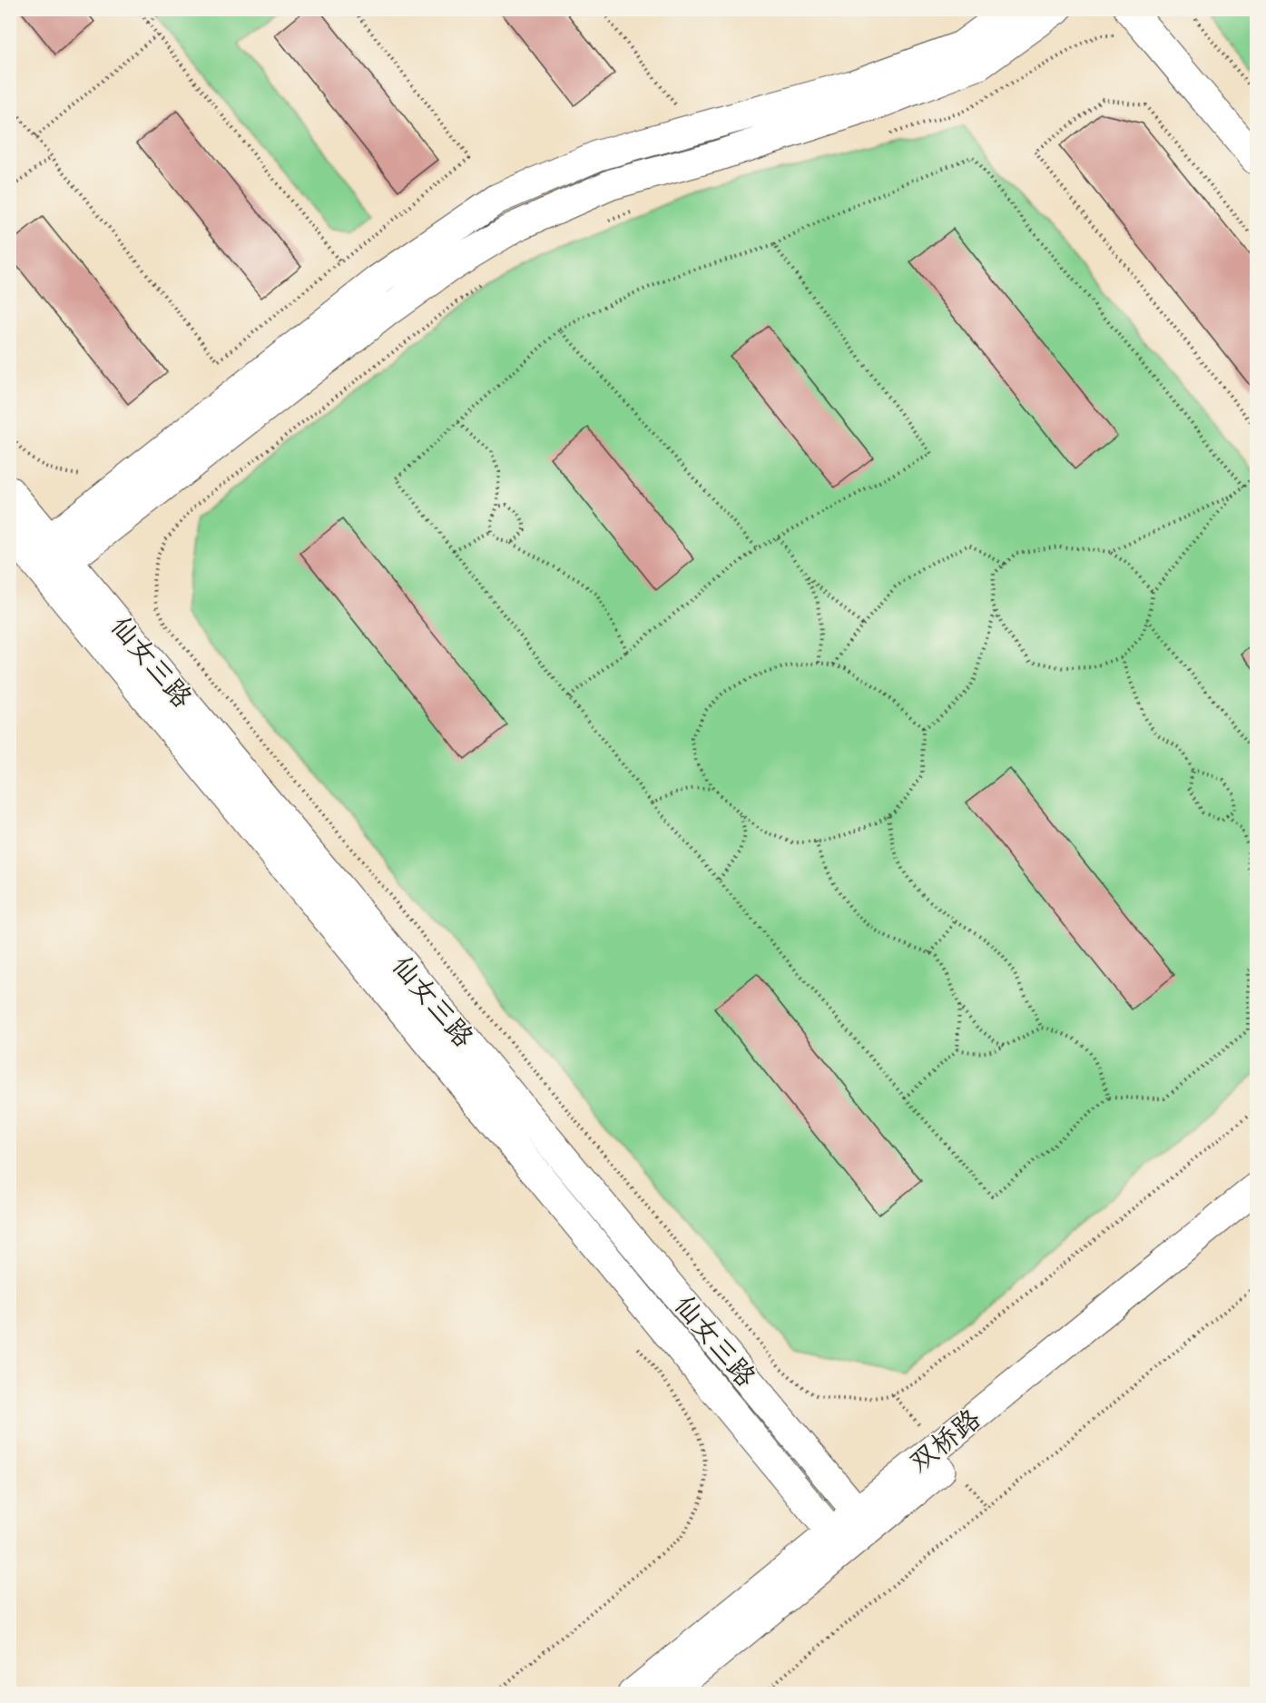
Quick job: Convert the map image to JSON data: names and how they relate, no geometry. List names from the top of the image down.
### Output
{
  "streets": {
    "street": ["仙女三路", "双桥路"]
  },
  "crossings": [
    ["仙女三路", "双桥路"]
  ]
}
